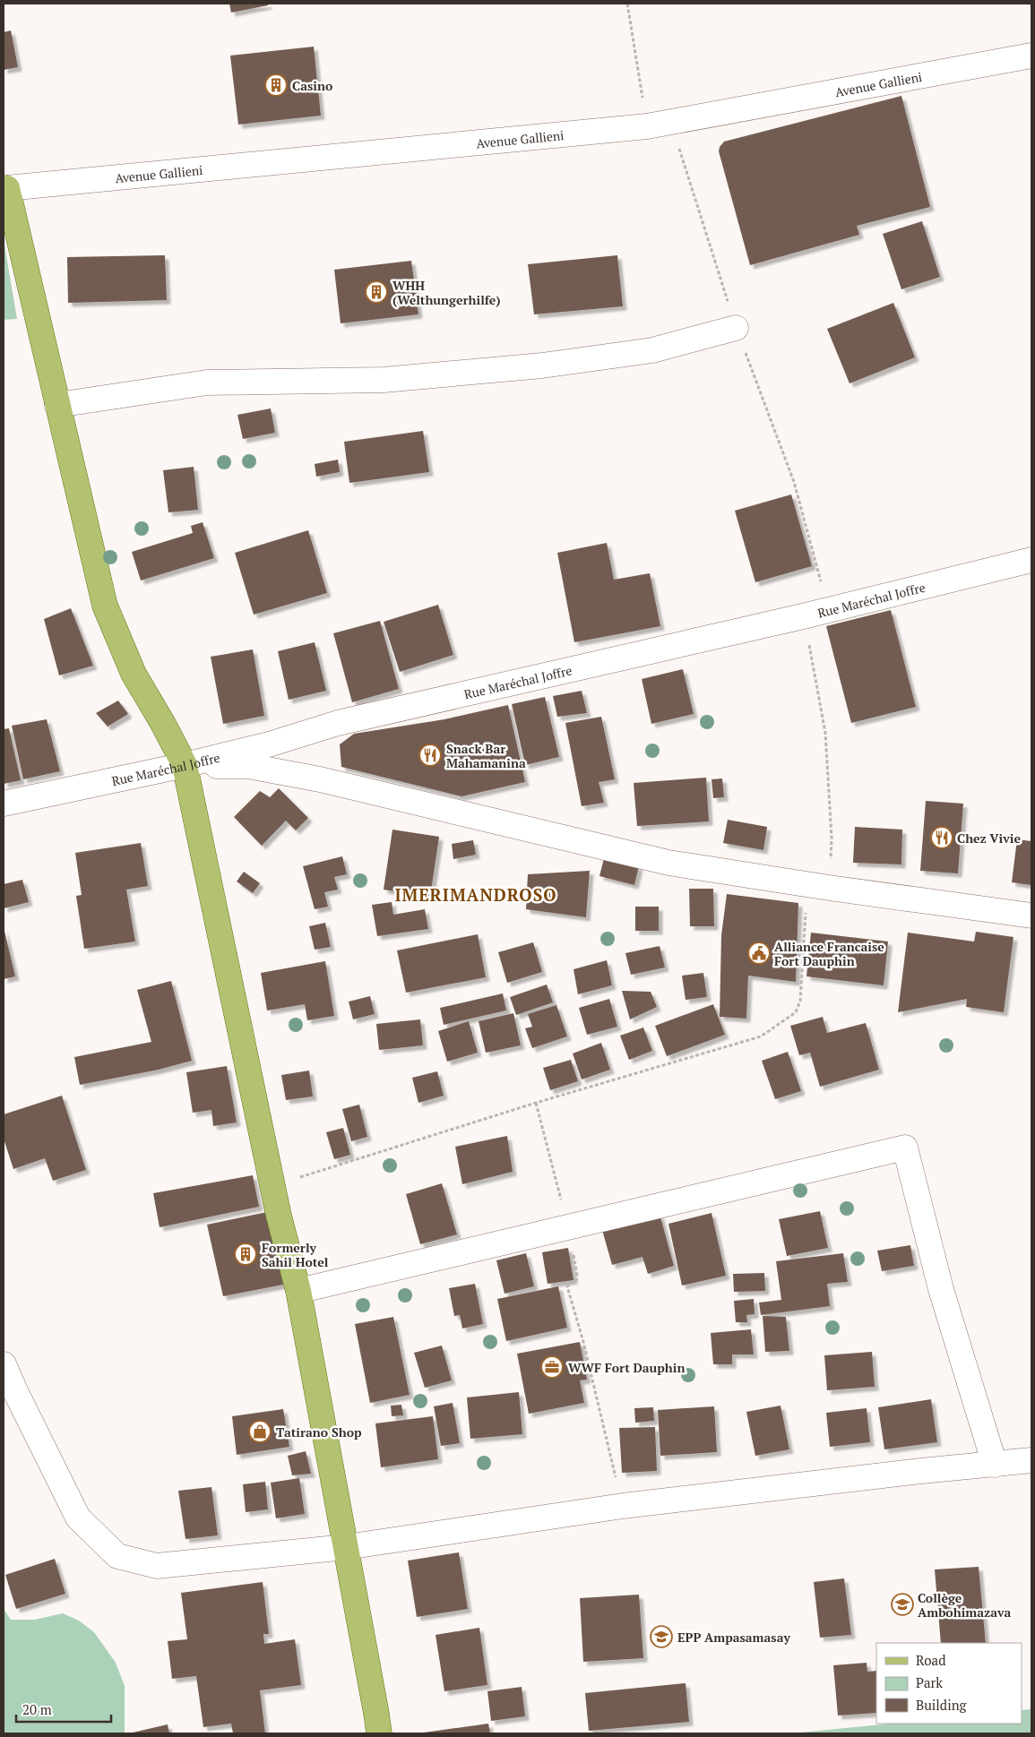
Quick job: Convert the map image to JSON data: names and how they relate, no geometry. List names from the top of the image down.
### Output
{
  "streets": {
    "street": ["Avenue Gallieni", "Rue Maréchal Joffre"]
  },
  "districts": ["IMERIMANDROSO"],
  "places": {
    "building": ["Casino", "WHH (Welthungerhilfe)", "Formerly Sahil Hotel"],
    "restaurant": ["Snack Bar Mahamanina", "Chez Vivie"],
    "public building": ["Alliance Francaise Fort Dauphin"],
    "office": ["WWF Fort Dauphin"],
    "shop": ["Tatirano Shop"],
    "school or university": ["Collège Ambohimazava", "EPP Ampasamasay"]
  },
  "legend": ["Road", "Park", "Building"],
  "scale_bar": "20 m"
}
